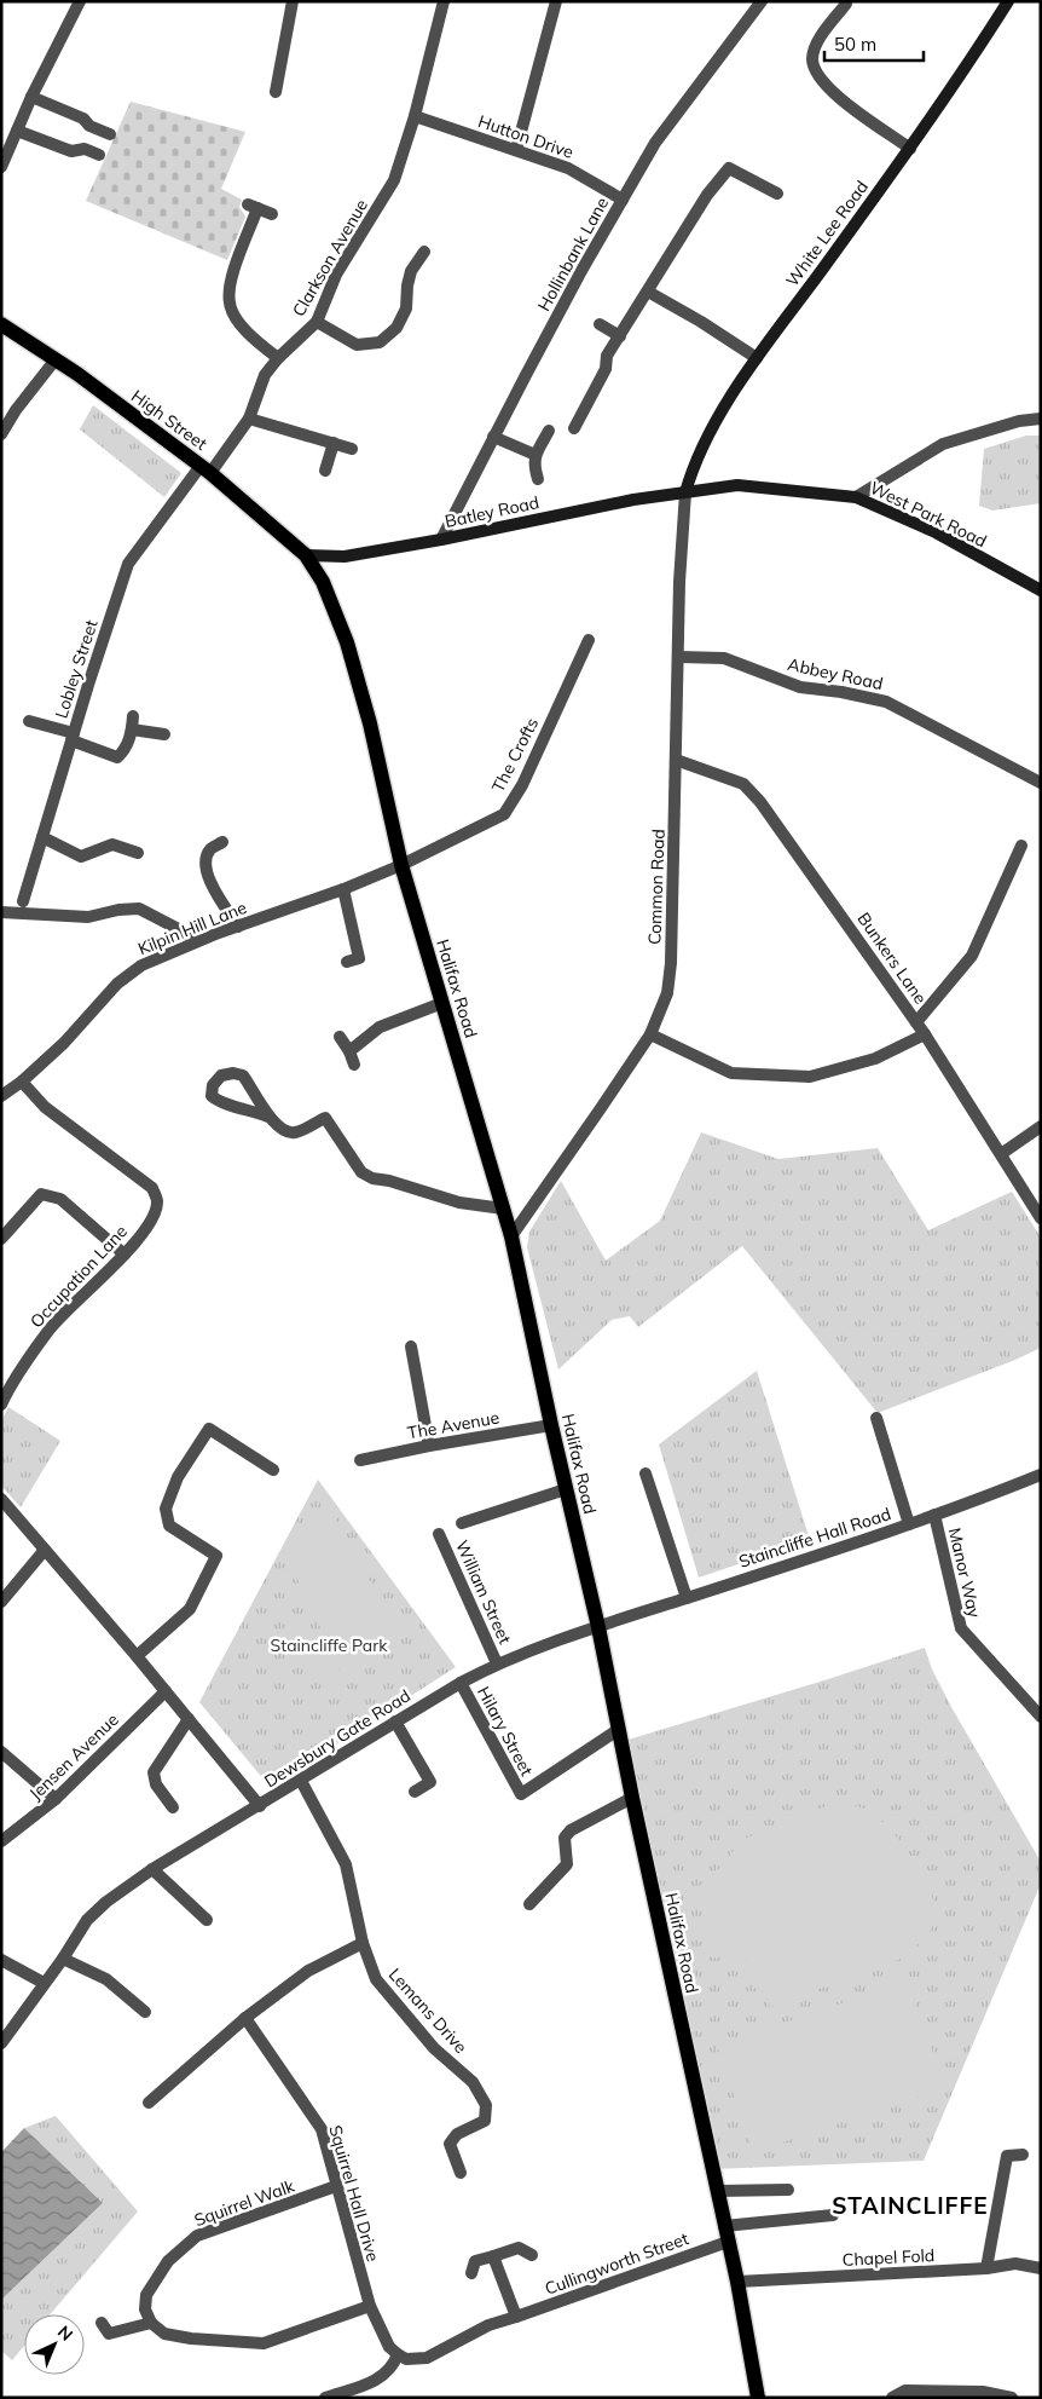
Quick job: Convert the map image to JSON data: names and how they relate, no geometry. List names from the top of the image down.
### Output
{
  "streets": {
    "main road": [
      "White Lee Road",
      "High Street",
      "Batley Road",
      "West Park Road",
      "Halifax Road"
    ],
    "street": [
      "Hutton Drive",
      "Hollinbank Lane",
      "Clarkson Avenue",
      "Lobley Street",
      "Abbey Road",
      "The Crofts",
      "Common Road",
      "Kilpin Hill Lane",
      "Bunkers Lane",
      "Occupation Lane",
      "The Avenue",
      "Staincliffe Hall Road",
      "Manor Way",
      "William Street",
      "Hilary Street",
      "Dewsbury Gate Road",
      "Jensen Avenue",
      "Lemans Drive",
      "Squirrel Hall Drive",
      "Squirrel Walk",
      "Chapel Fold",
      "Cullingworth Street"
    ]
  },
  "crossings": [
    ["Hutton Drive", "Hollinbank Lane"],
    ["Hutton Drive", "Clarkson Avenue"],
    ["White Lee Road", "Batley Road"],
    ["White Lee Road", "West Park Road"],
    ["White Lee Road", "Common Road"],
    ["Hollinbank Lane", "Batley Road"],
    ["Clarkson Avenue", "High Street"],
    ["Clarkson Avenue", "Lobley Street"],
    ["High Street", "Batley Road"],
    ["High Street", "Lobley Street"],
    ["High Street", "Halifax Road"],
    ["Batley Road", "West Park Road"],
    ["Batley Road", "Common Road"],
    ["Batley Road", "Halifax Road"],
    ["West Park Road", "Common Road"],
    ["Abbey Road", "Common Road"],
    ["The Crofts", "Kilpin Hill Lane"],
    ["The Crofts", "Halifax Road"],
    ["Common Road", "Bunkers Lane"],
    ["Common Road", "Halifax Road"],
    ["Kilpin Hill Lane", "Halifax Road"],
    ["Kilpin Hill Lane", "Occupation Lane"],
    ["Halifax Road", "The Avenue"],
    ["Halifax Road", "Staincliffe Hall Road"],
    ["Halifax Road", "William Street"],
    ["Halifax Road", "Hilary Street"],
    ["Halifax Road", "Dewsbury Gate Road"],
    ["Halifax Road", "Chapel Fold"],
    ["Halifax Road", "Cullingworth Street"],
    ["Staincliffe Hall Road", "Manor Way"],
    ["Staincliffe Hall Road", "Dewsbury Gate Road"],
    ["William Street", "Dewsbury Gate Road"],
    ["Hilary Street", "Dewsbury Gate Road"],
    ["Dewsbury Gate Road", "Lemans Drive"],
    ["Squirrel Hall Drive", "Squirrel Walk"],
    ["Squirrel Hall Drive", "Cullingworth Street"]
  ],
  "districts": ["STAINCLIFFE"],
  "parks": ["Staincliffe Park"],
  "scale_bar": "50 m",
  "north": "top right"
}
